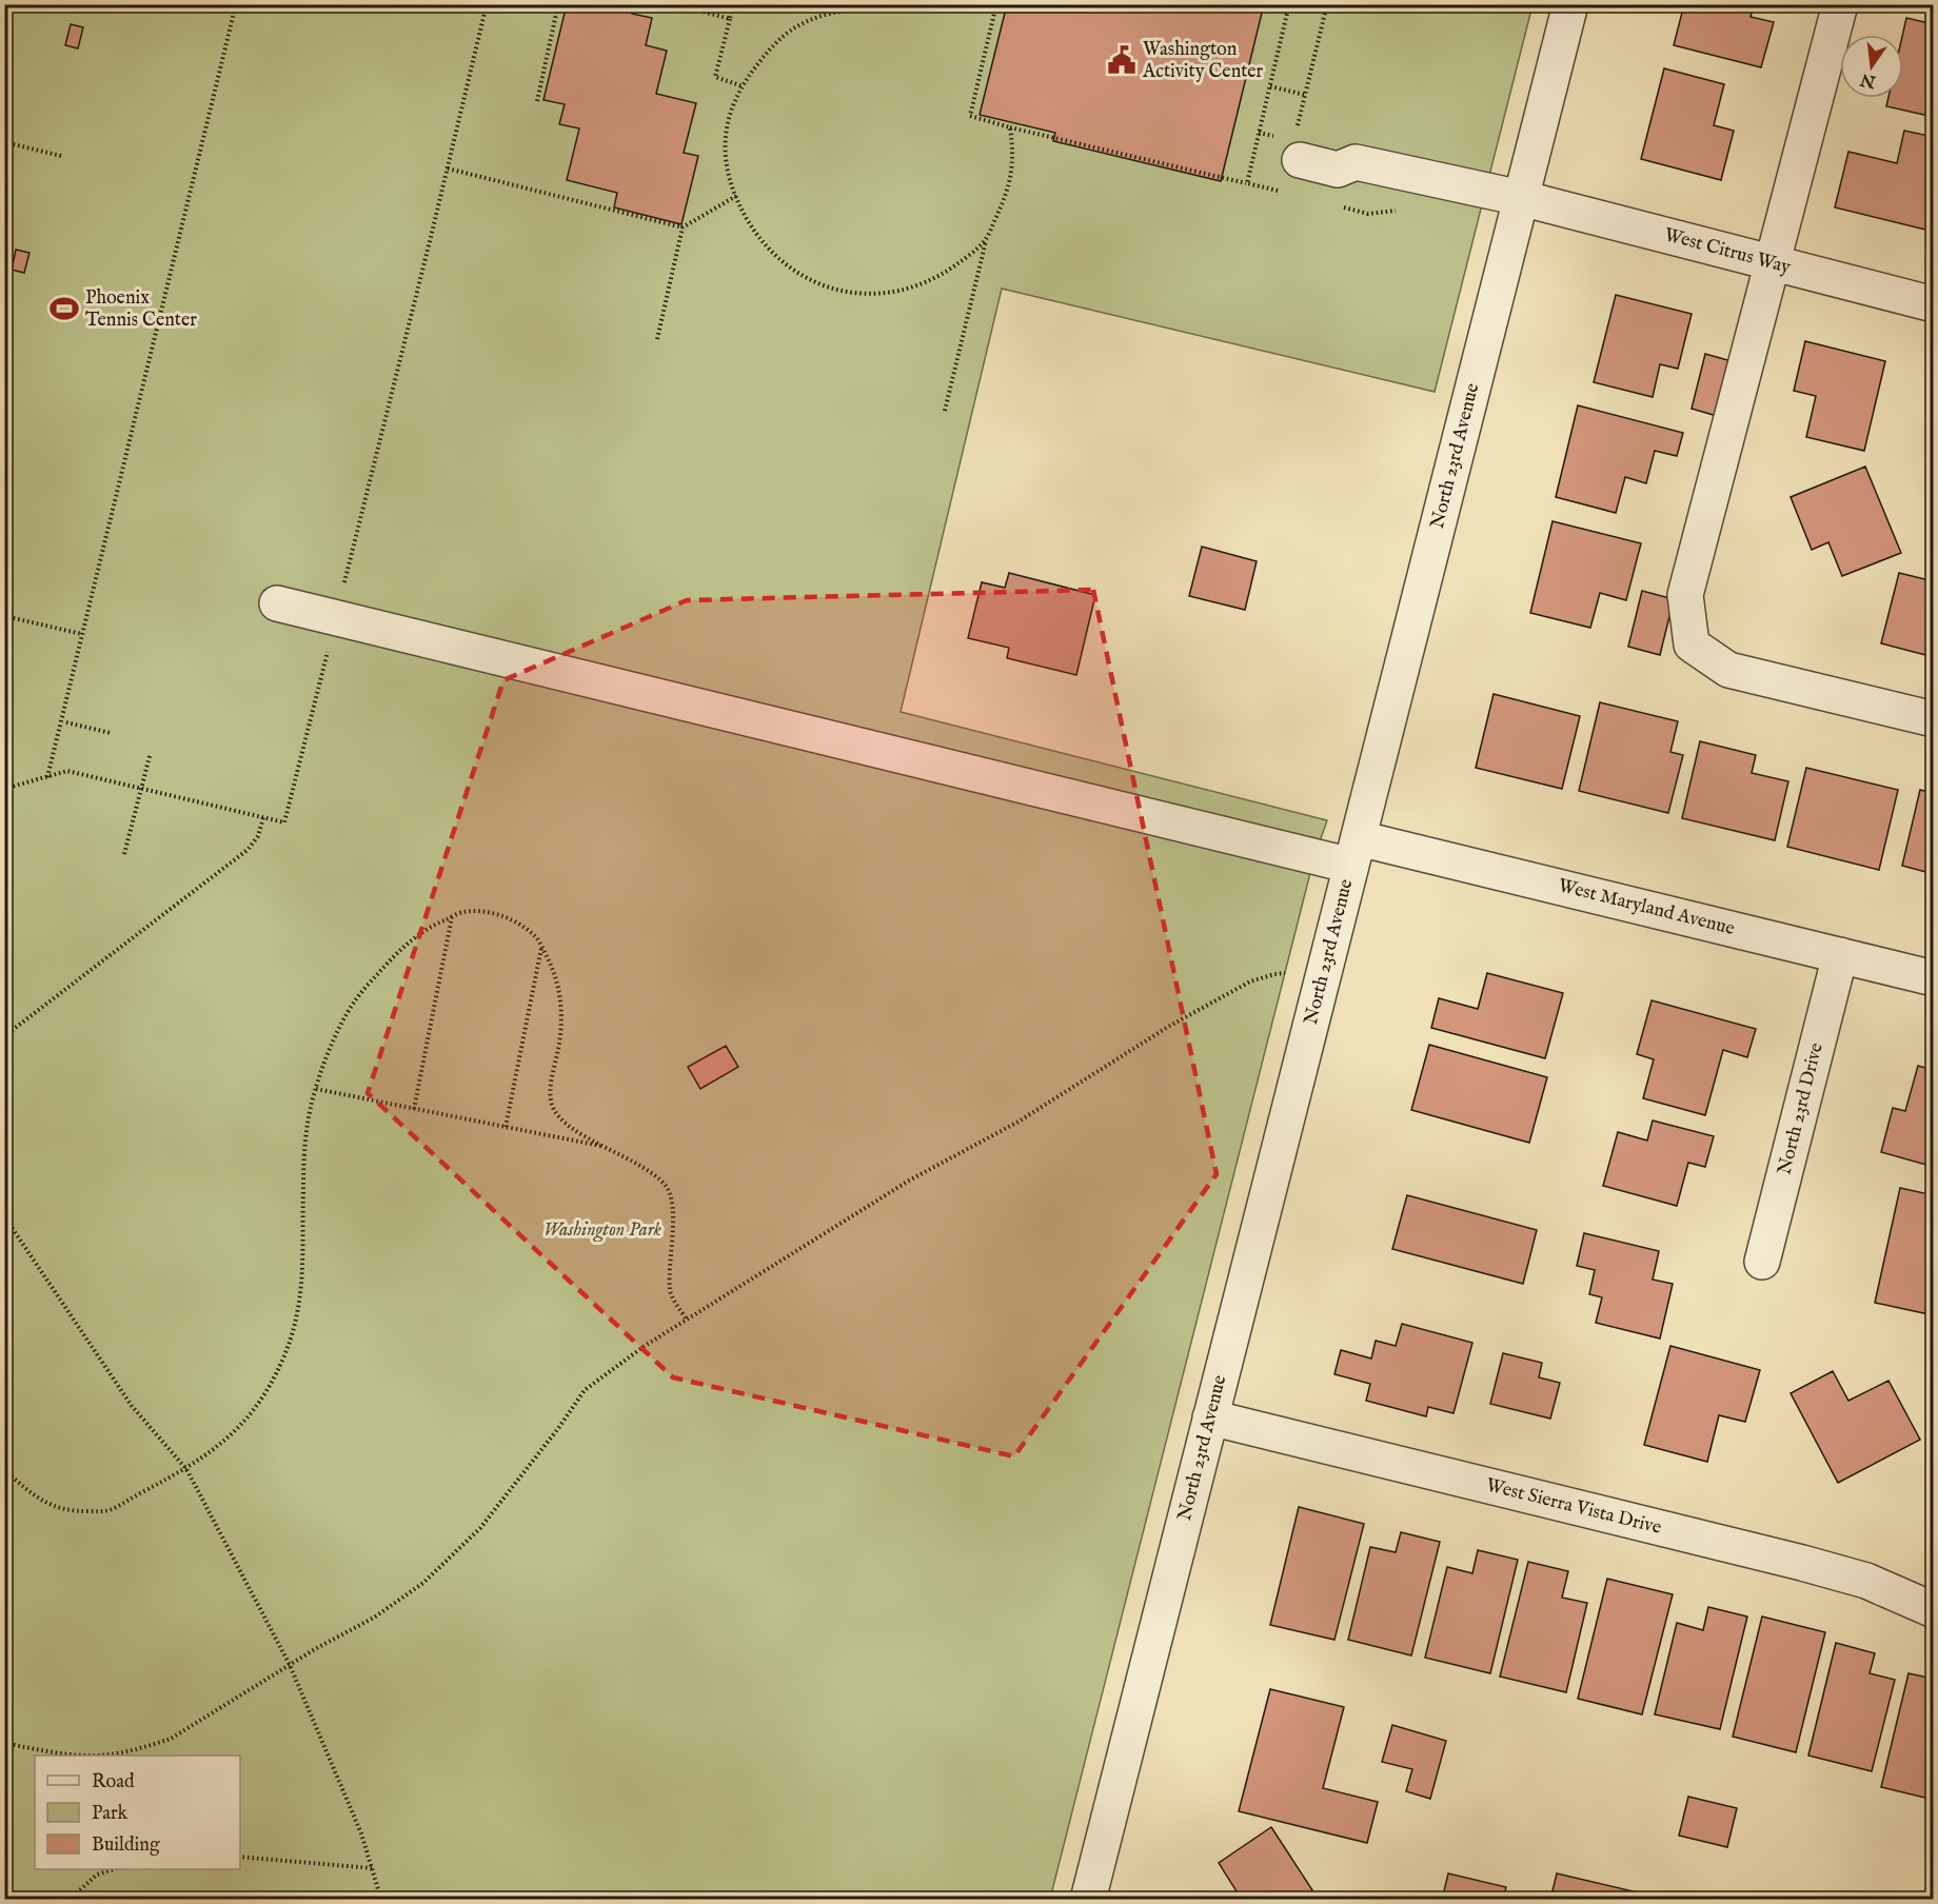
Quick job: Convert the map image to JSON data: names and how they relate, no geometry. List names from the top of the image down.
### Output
{
  "streets": {
    "street": [
      "West Citrus Way",
      "North 23rd Avenue",
      "West Maryland Avenue",
      "North 23rd Drive",
      "West Sierra Vista Drive"
    ]
  },
  "crossings": [
    ["West Citrus Way", "North 23rd Avenue"],
    ["North 23rd Avenue", "West Maryland Avenue"],
    ["North 23rd Avenue", "West Sierra Vista Drive"],
    ["West Maryland Avenue", "North 23rd Drive"]
  ],
  "parks": ["Washington Park"],
  "places": {
    "public building": ["Washington Activity Center"],
    "sports": ["Phoenix Tennis Center"]
  },
  "legend": ["Road", "Park", "Building"],
  "north": "bottom"
}
